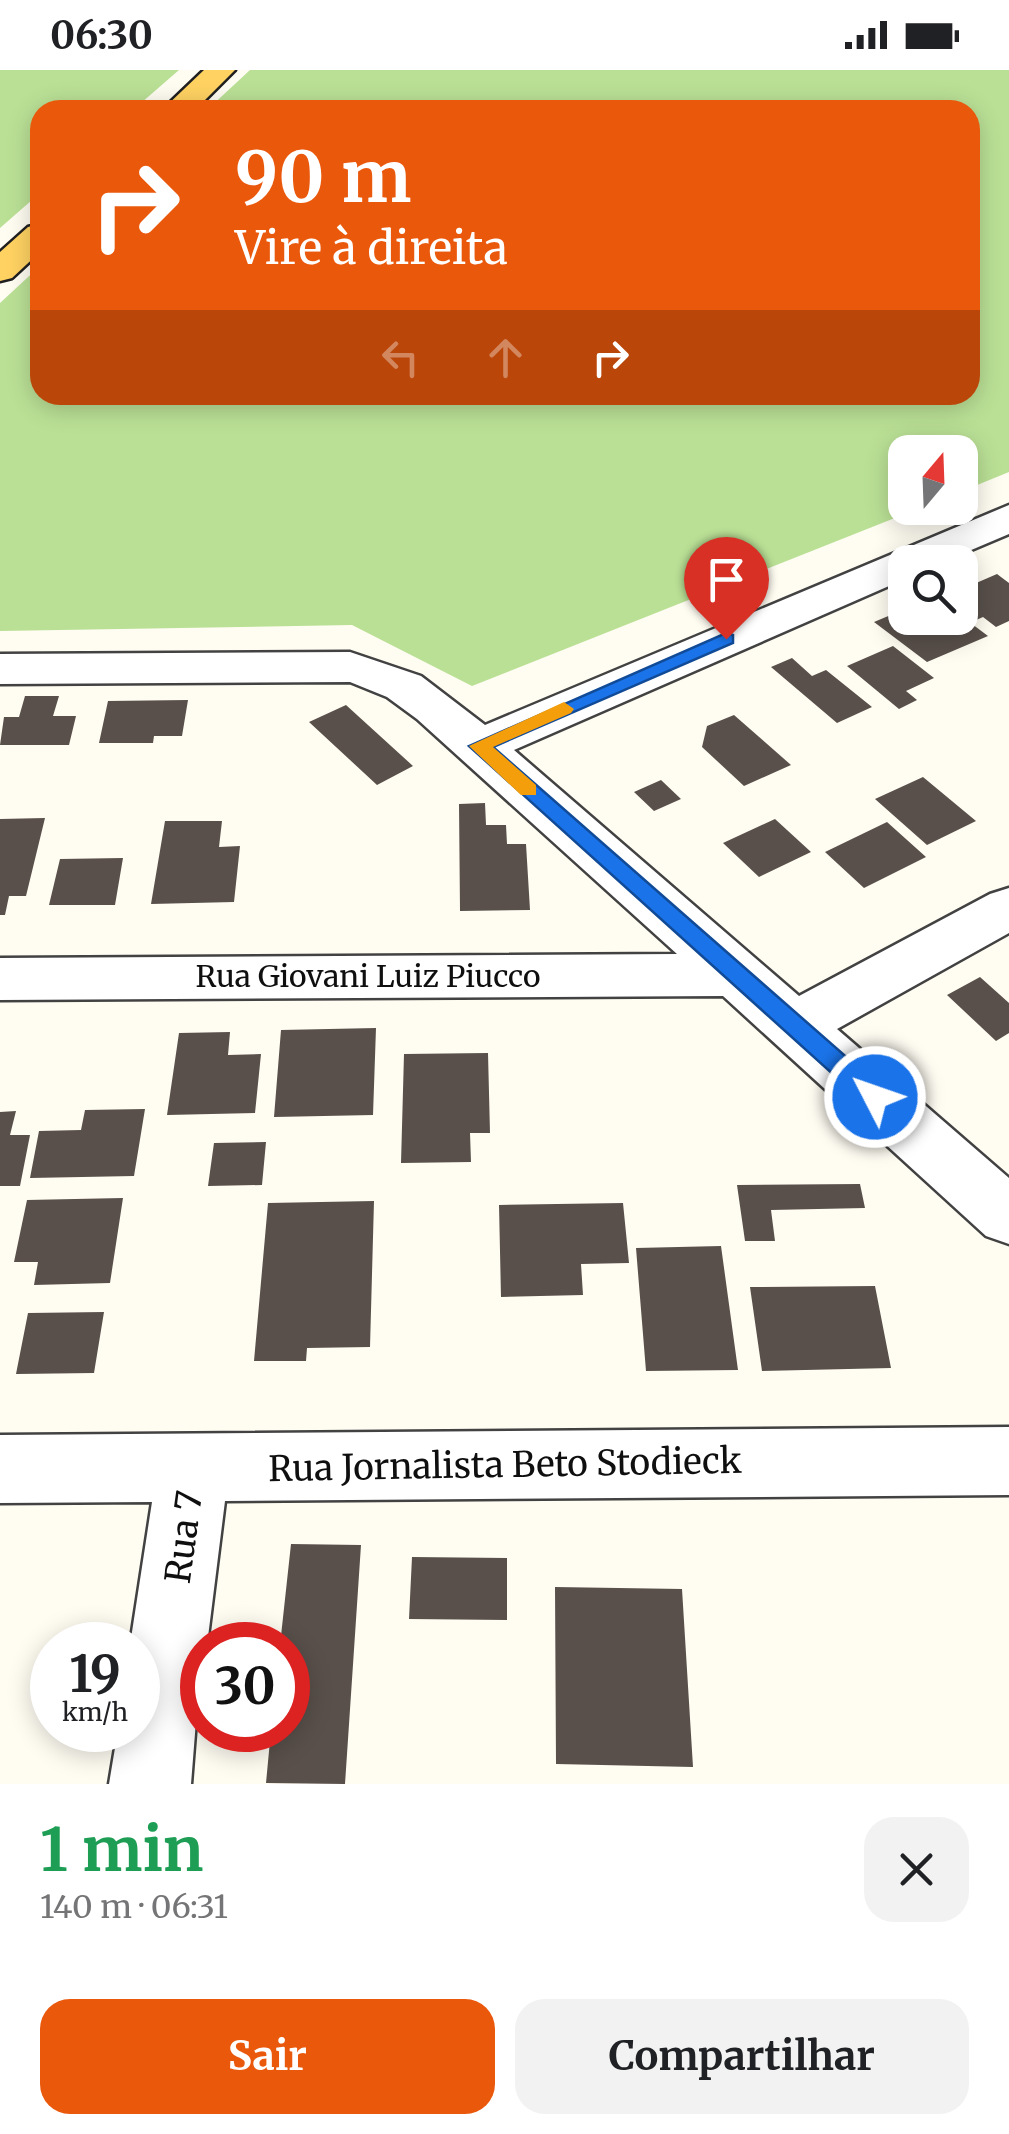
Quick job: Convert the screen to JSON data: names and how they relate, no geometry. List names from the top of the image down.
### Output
{
  "streets": {
    "street": ["Rua Giovani Luiz Piucco", "Rua Jornalista Beto Stodieck", "Rua 7"]
  },
  "crossings": [
    ["Rua Jornalista Beto Stodieck", "Rua 7"]
  ],
  "north": "top",
  "page": {
    "status": "06:30",
    "turn": ["90 m", "Vire à direita"],
    "speed": "19 km/h",
    "limit": "30",
    "heading": ["1 min", "140 m · 06:31"],
    "buttons": ["Sair", "Compartilhar"]
  }
}
